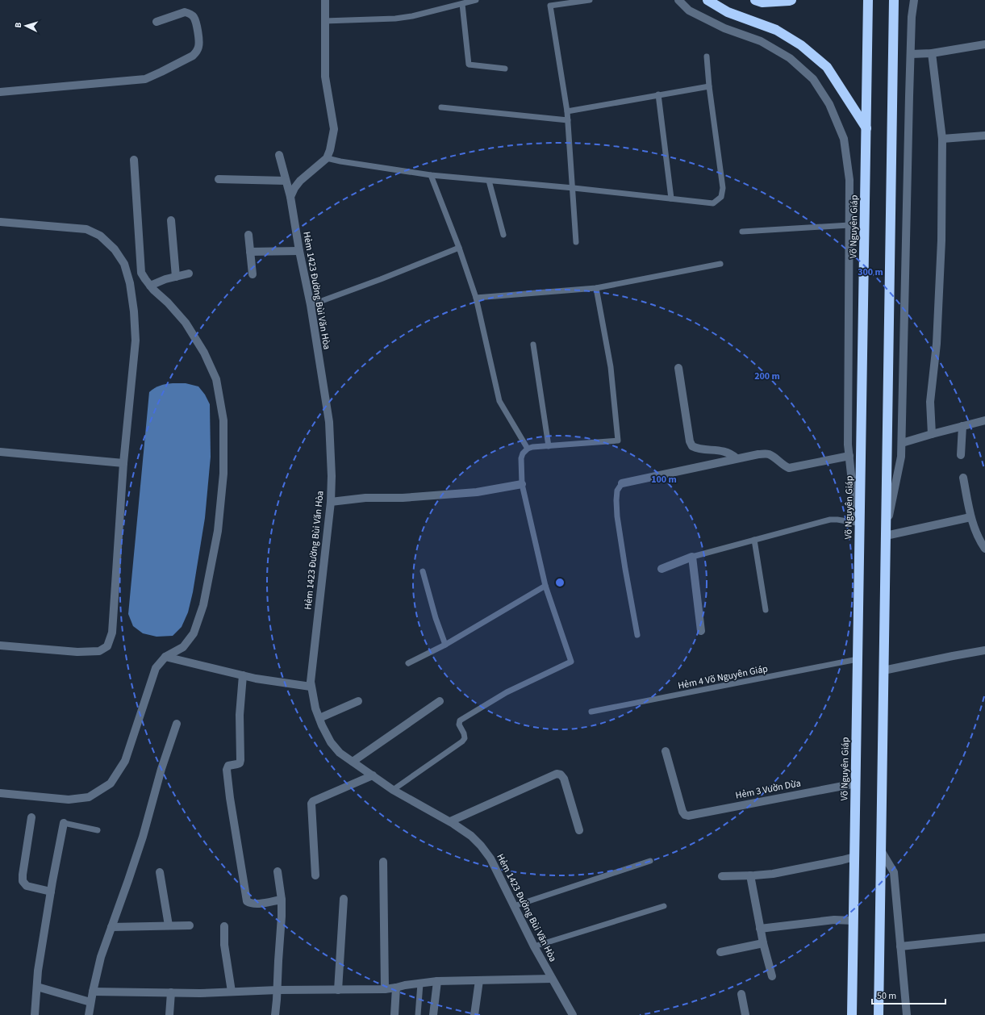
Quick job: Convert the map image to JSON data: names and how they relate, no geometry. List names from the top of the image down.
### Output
{
  "streets": {
    "highway": ["Võ Nguyên Giáp"],
    "street": ["Hẻm 1423 Đường Bùi Văn Hòa", "Hẻm 3 Vườn Dừa"],
    "lane": ["Hẻm 4 Võ Nguyên Giáp"]
  },
  "crossings": [
    ["Võ Nguyên Giáp", "Hẻm 4 Võ Nguyên Giáp"],
    ["Võ Nguyên Giáp", "Hẻm 3 Vườn Dừa"]
  ],
  "scale_bar": "50 m",
  "north": "left",
  "rings": ["300 m", "200 m", "100 m"]
}
